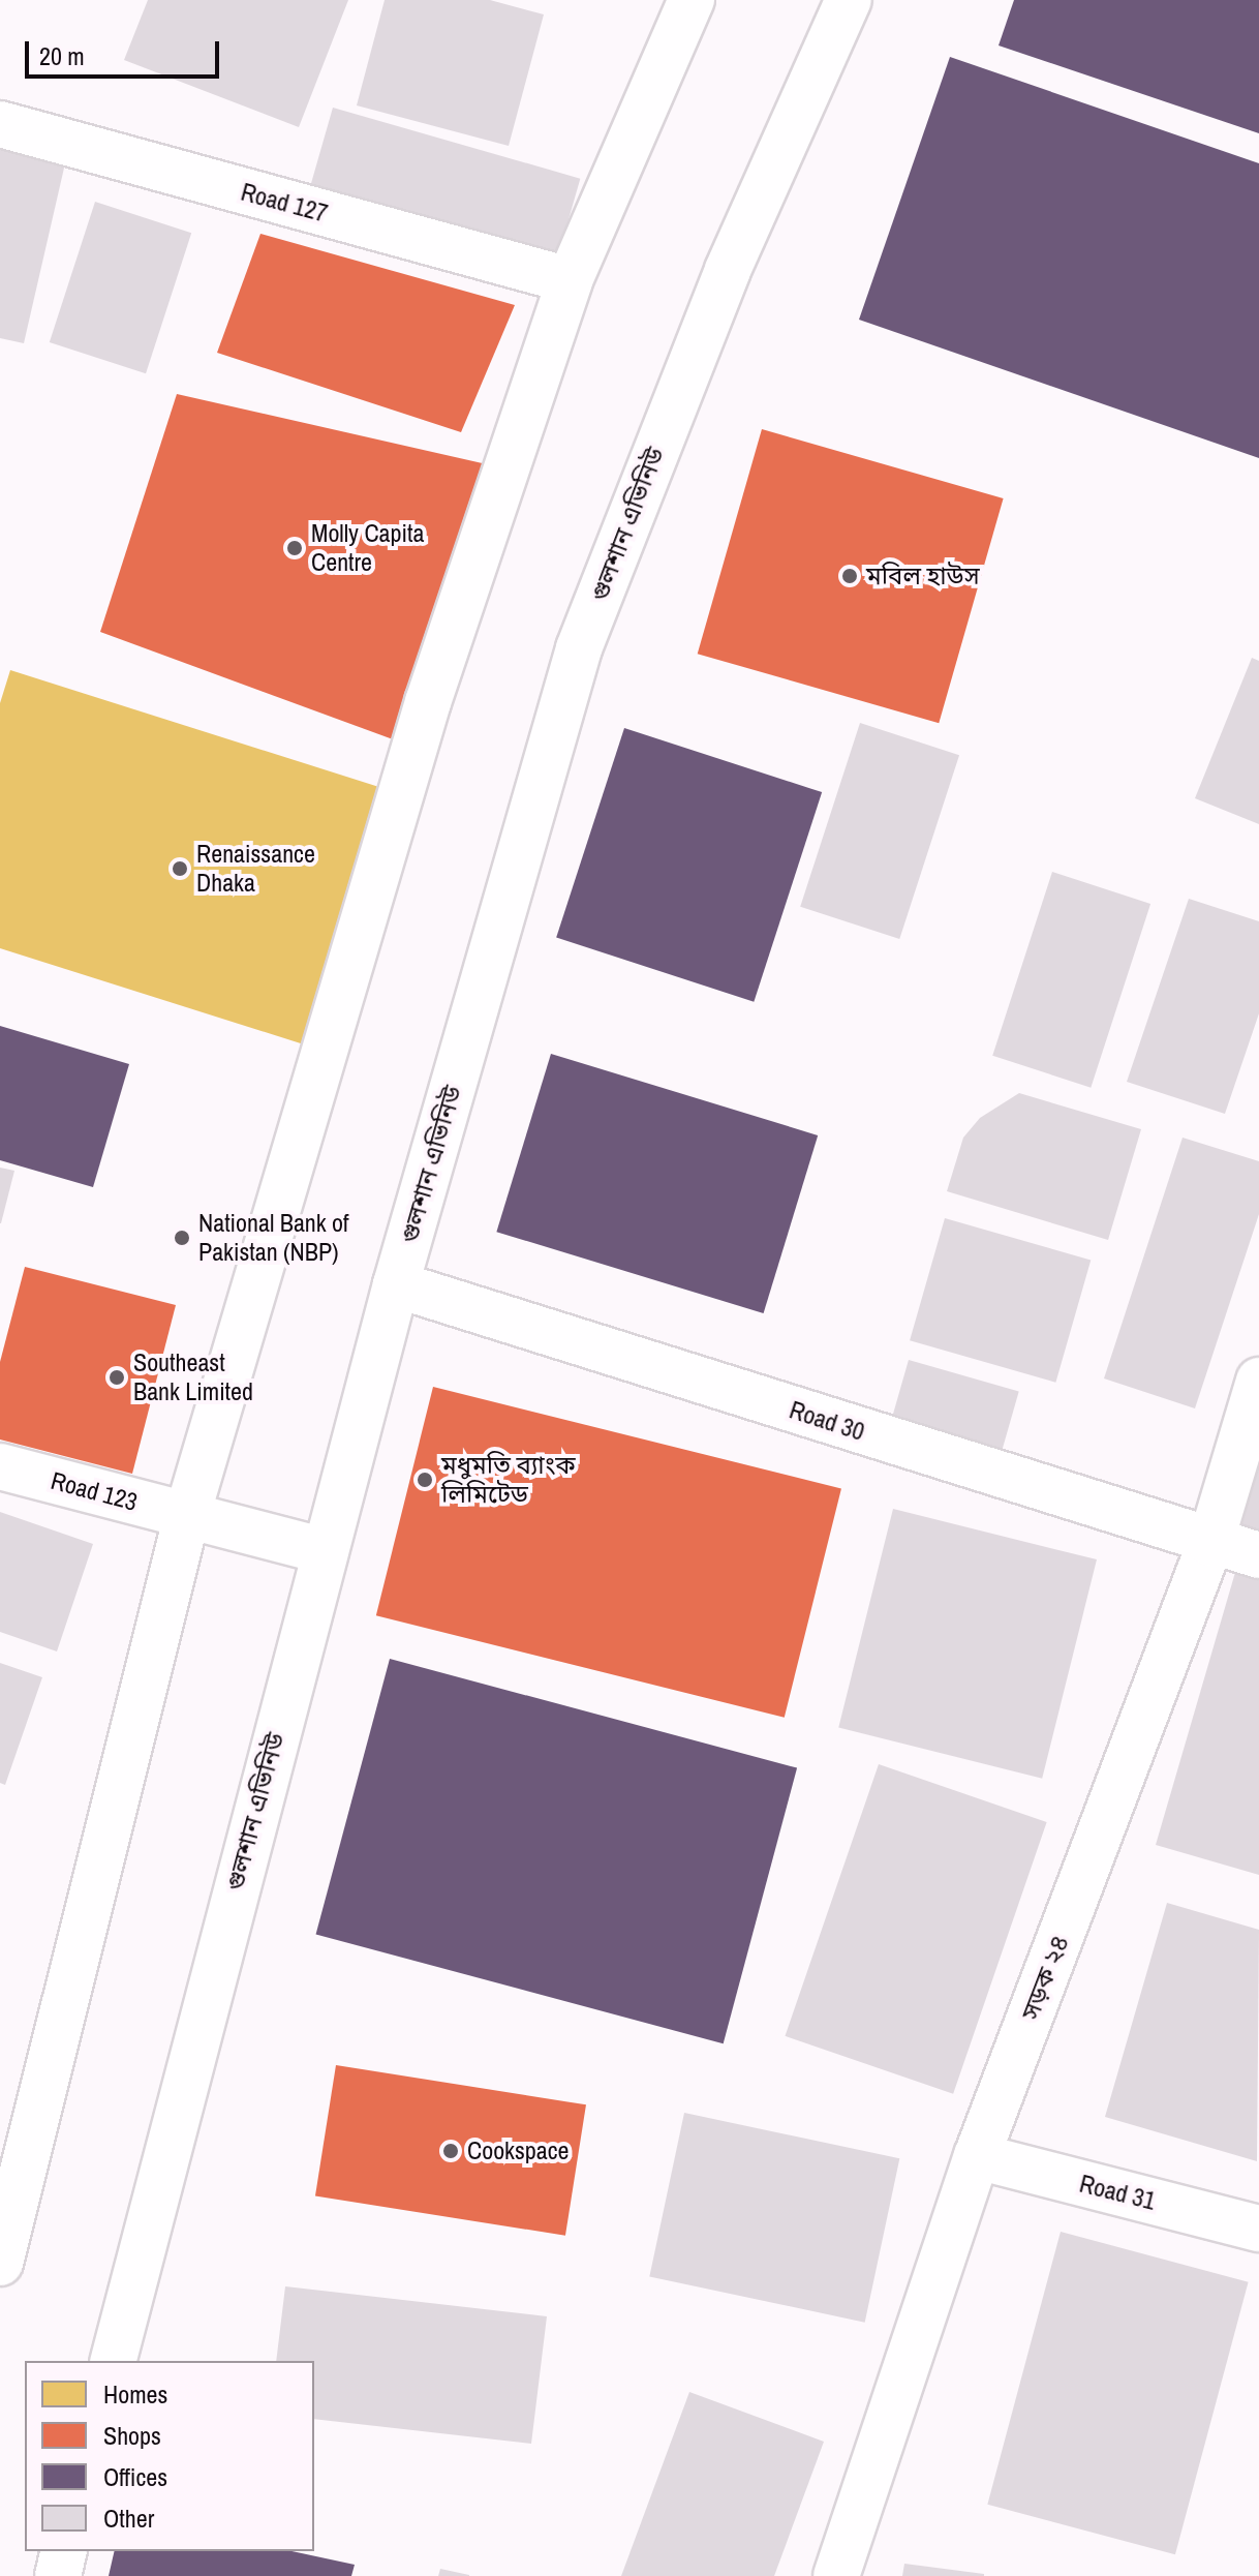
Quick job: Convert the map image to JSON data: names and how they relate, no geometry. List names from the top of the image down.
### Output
{
  "streets": {
    "main road": [
      "Road 127",
      "গুলশান এভিনিউ",
      "Road 30",
      "Road 123",
      "সড়ক ২৪",
      "Road 31"
    ]
  },
  "crossings": [
    ["গুলশান এভিনিউ", "Road 30"],
    ["গুলশান এভিনিউ", "Road 123"],
    ["Road 30", "সড়ক ২৪"],
    ["সড়ক ২৪", "Road 31"]
  ],
  "places": [
    "Molly Capita Centre",
    "মবিল হাউস",
    "Renaissance Dhaka",
    "National Bank of Pakistan (NBP)",
    "Southeast Bank Limited",
    "মধুমতি ব্যাংক লিমিটেড",
    "Cookspace"
  ],
  "legend": [
    "Homes",
    "Shops",
    "Offices",
    "Other"
  ],
  "scale_bar": "20 m"
}
